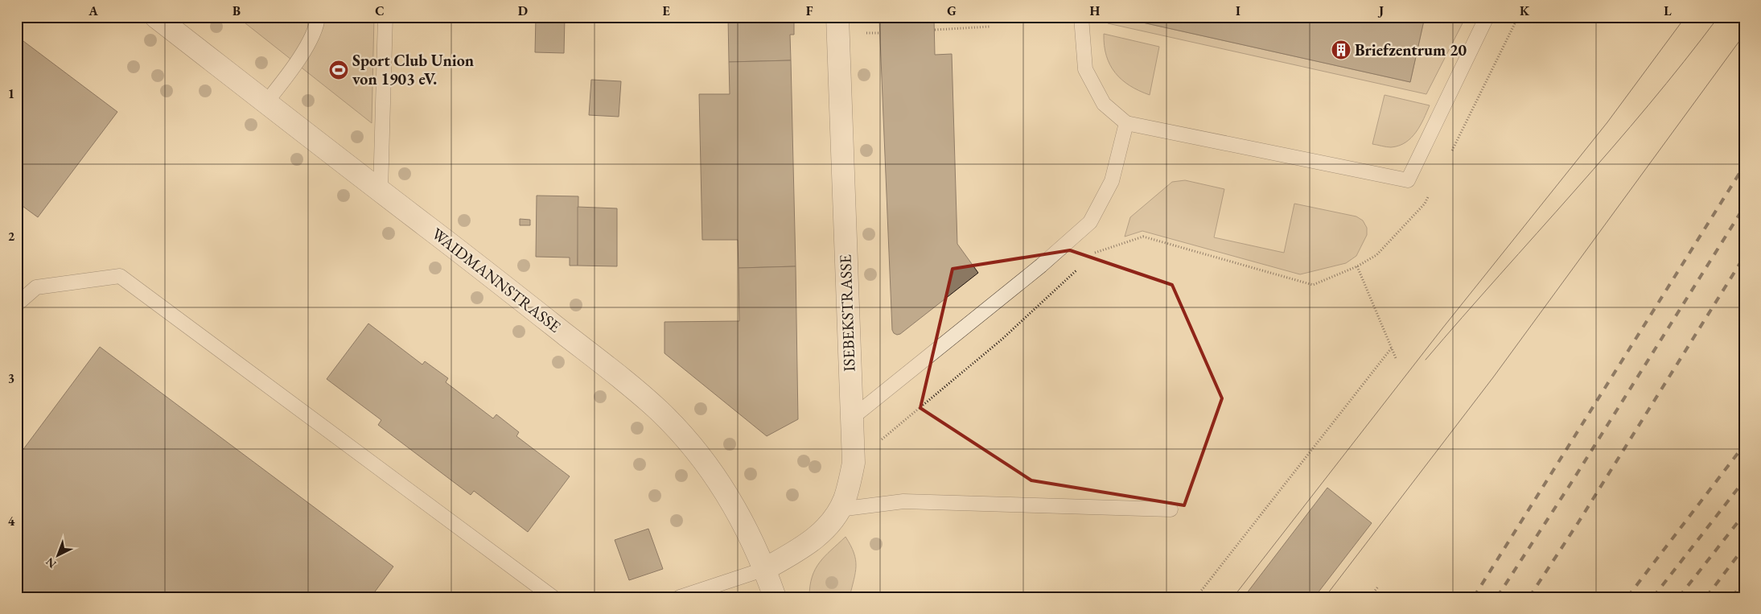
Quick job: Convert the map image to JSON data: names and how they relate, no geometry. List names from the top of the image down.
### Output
{
  "streets": {
    "street": ["WAIDMANNSTRASSE", "ISEBEKSTRASSE"]
  },
  "crossings": [
    ["WAIDMANNSTRASSE", "ISEBEKSTRASSE"]
  ],
  "places": {
    "building": ["Briefzentrum 20"],
    "sports": ["Sport Club Union von 1903 eV."]
  },
  "north": "bottom left",
  "grid": {
    "columns": [
      "A",
      "B",
      "C",
      "D",
      "E",
      "F",
      "G",
      "H",
      "I",
      "J",
      "K",
      "L"
    ],
    "rows": [
      "1",
      "2",
      "3",
      "4"
    ]
  }
}
